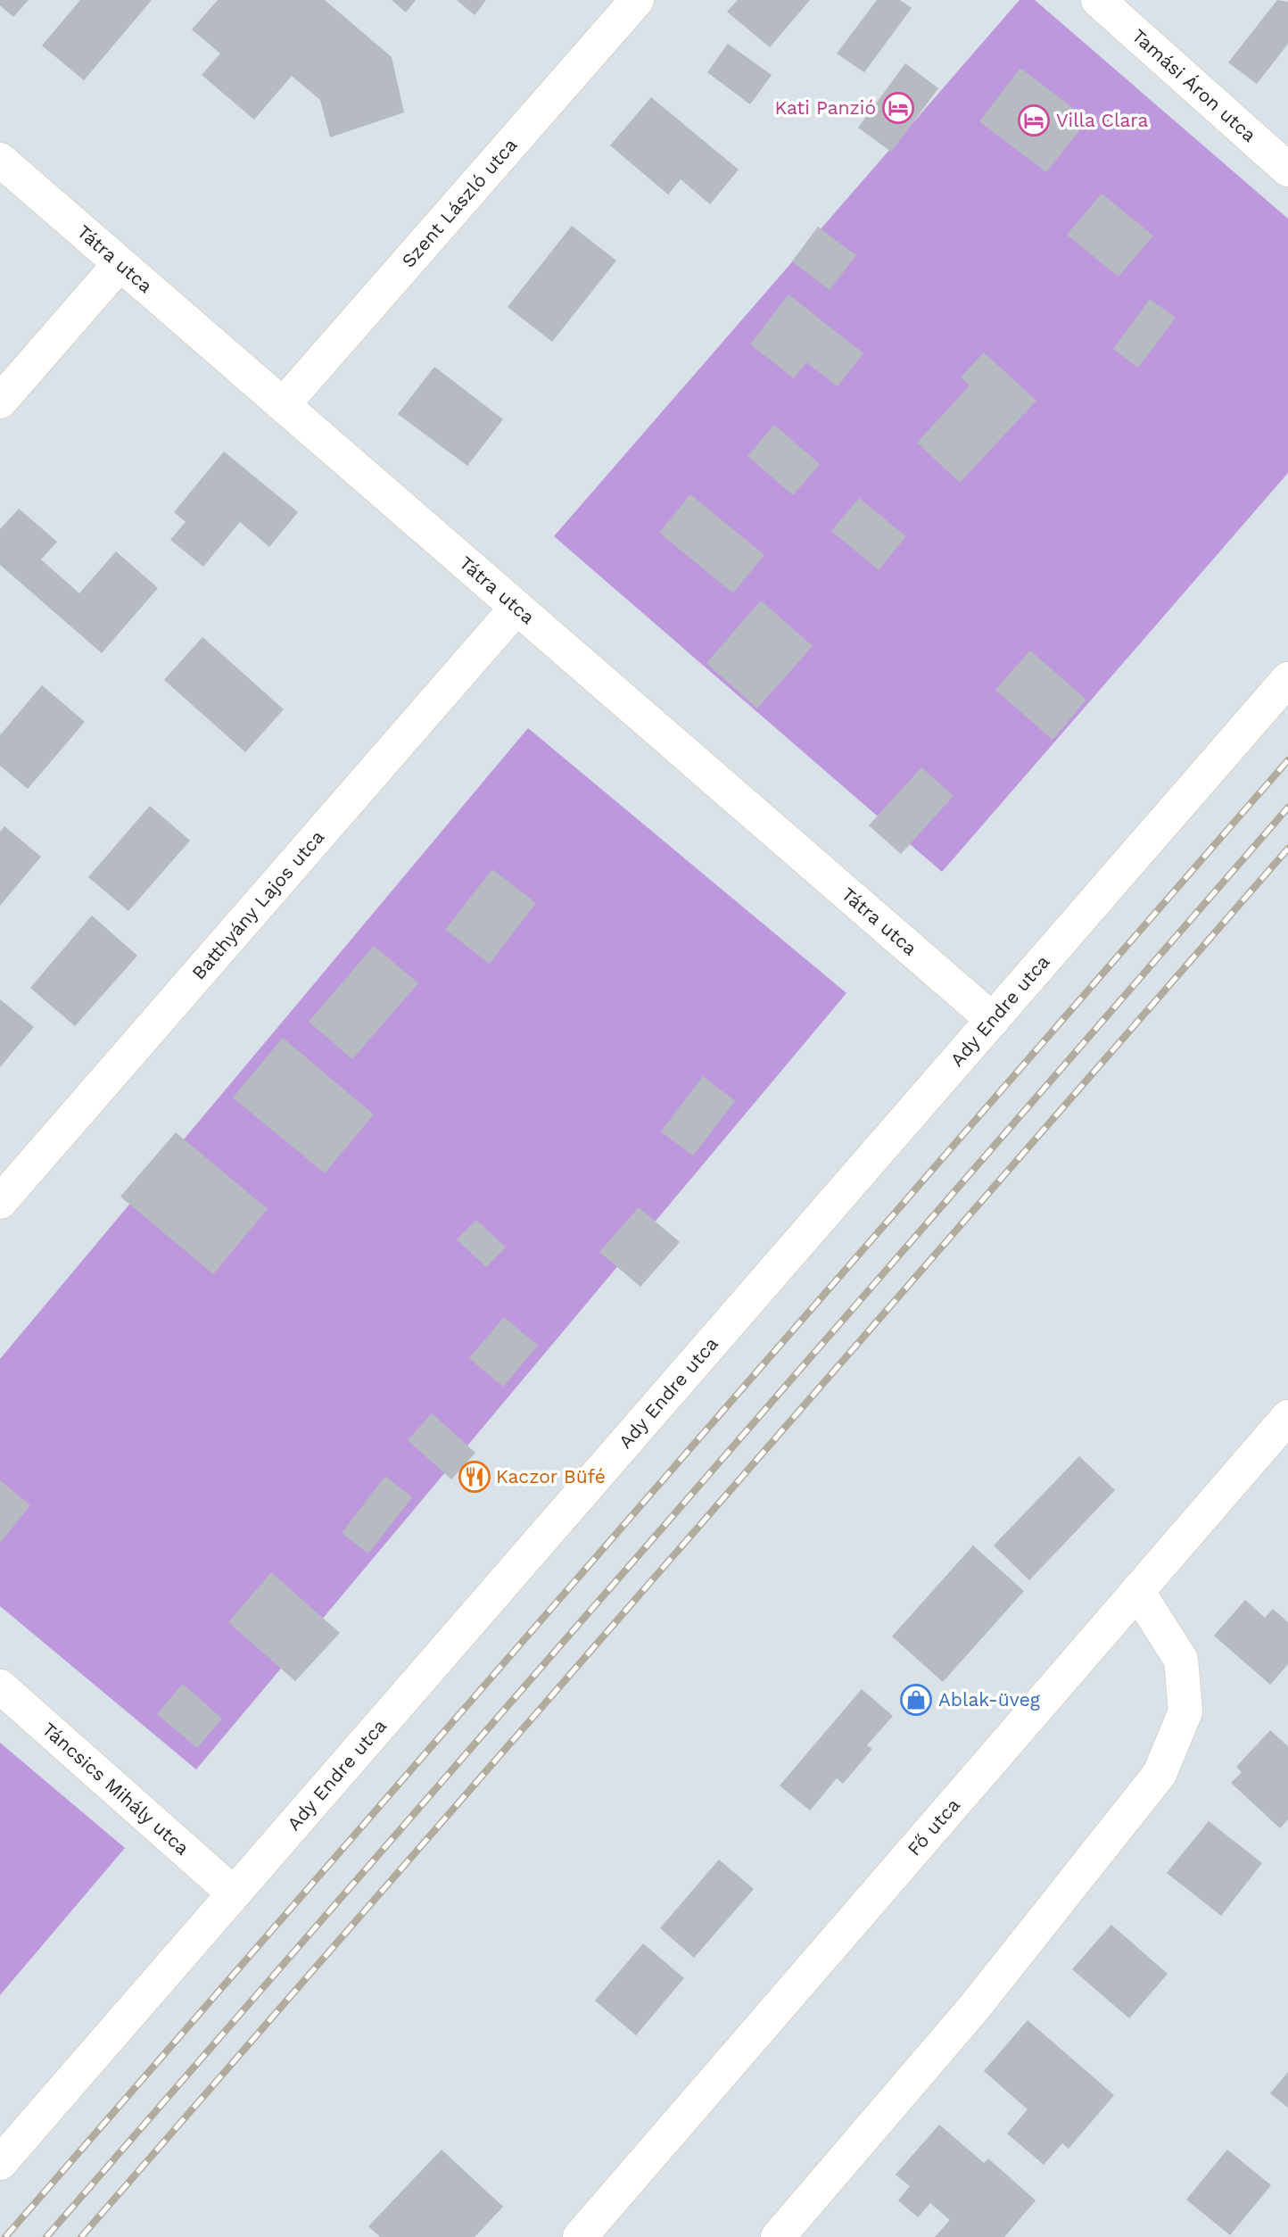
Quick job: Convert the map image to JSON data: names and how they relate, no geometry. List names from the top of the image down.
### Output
{
  "streets": {
    "street": [
      "Tamási Áron utca",
      "Szent László utca",
      "Tátra utca",
      "Batthyány Lajos utca",
      "Ady Endre utca",
      "Táncsics Mihály utca",
      "Fő utca"
    ]
  },
  "crossings": [
    ["Szent László utca", "Tátra utca"],
    ["Tátra utca", "Batthyány Lajos utca"],
    ["Tátra utca", "Ady Endre utca"],
    ["Ady Endre utca", "Táncsics Mihály utca"]
  ],
  "places": {
    "hotel": ["Kati Panzió", "Villa Clara"],
    "restaurant": ["Kaczor Büfé"],
    "shop": ["Ablak-üveg"]
  }
}
